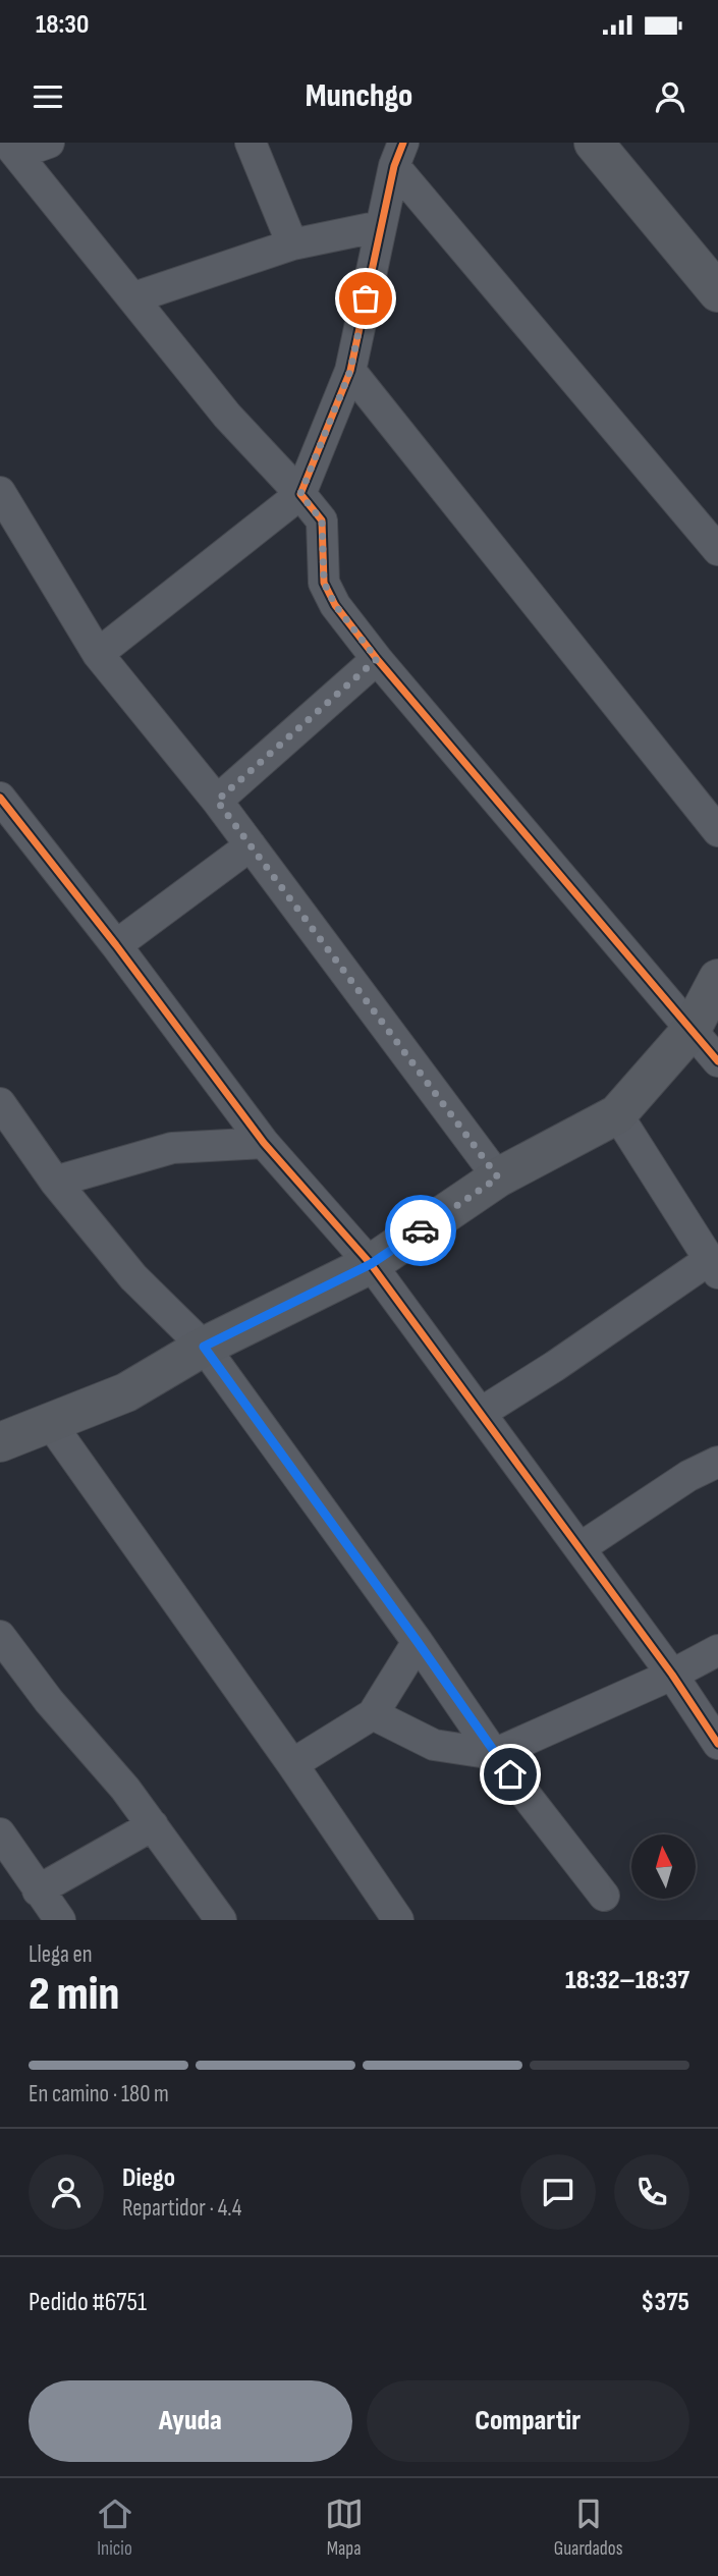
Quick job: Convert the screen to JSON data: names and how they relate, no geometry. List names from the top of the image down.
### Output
{
  "north": "top",
  "page": {
    "status": "18:30",
    "header": "Munchgo",
    "heading": ["2 min", "Llega en", "18:32–18:37"],
    "panel": [
      "Diego",
      "Repartidor · 4.4",
      "Pedido #6751",
      "$375"
    ],
    "bar": "En camino · 180 m",
    "buttons": ["Ayuda", "Compartir"],
    "tabs": ["Inicio", "Mapa", "Guardados"]
  }
}
